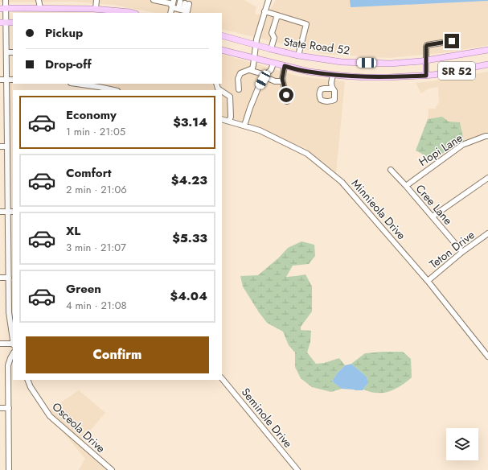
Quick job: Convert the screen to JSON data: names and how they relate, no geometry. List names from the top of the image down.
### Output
{
  "streets": {
    "main road": ["State Road 52", "SR 52"],
    "street": [
      "Hopi Lane",
      "Cree Lane",
      "Minnieola Drive",
      "Teton Drive",
      "Seminole Drive",
      "Osceola Drive"
    ]
  },
  "crossings": [
    ["Hopi Lane", "Cree Lane"],
    ["Cree Lane", "Teton Drive"],
    ["Minnieola Drive", "Teton Drive"]
  ],
  "page": {
    "banner": ["Pickup", "Drop-off"],
    "list": [
      {
        "name": "Economy",
        "note": "1 min · 21:05",
        "value": "$3.14"
      },
      {
        "name": "Comfort",
        "note": "2 min · 21:06",
        "value": "$4.23"
      },
      {
        "name": "XL",
        "note": "3 min · 21:07",
        "value": "$5.33"
      },
      {
        "name": "Green",
        "note": "4 min · 21:08",
        "value": "$4.04"
      }
    ],
    "buttons": "Confirm"
  }
}
